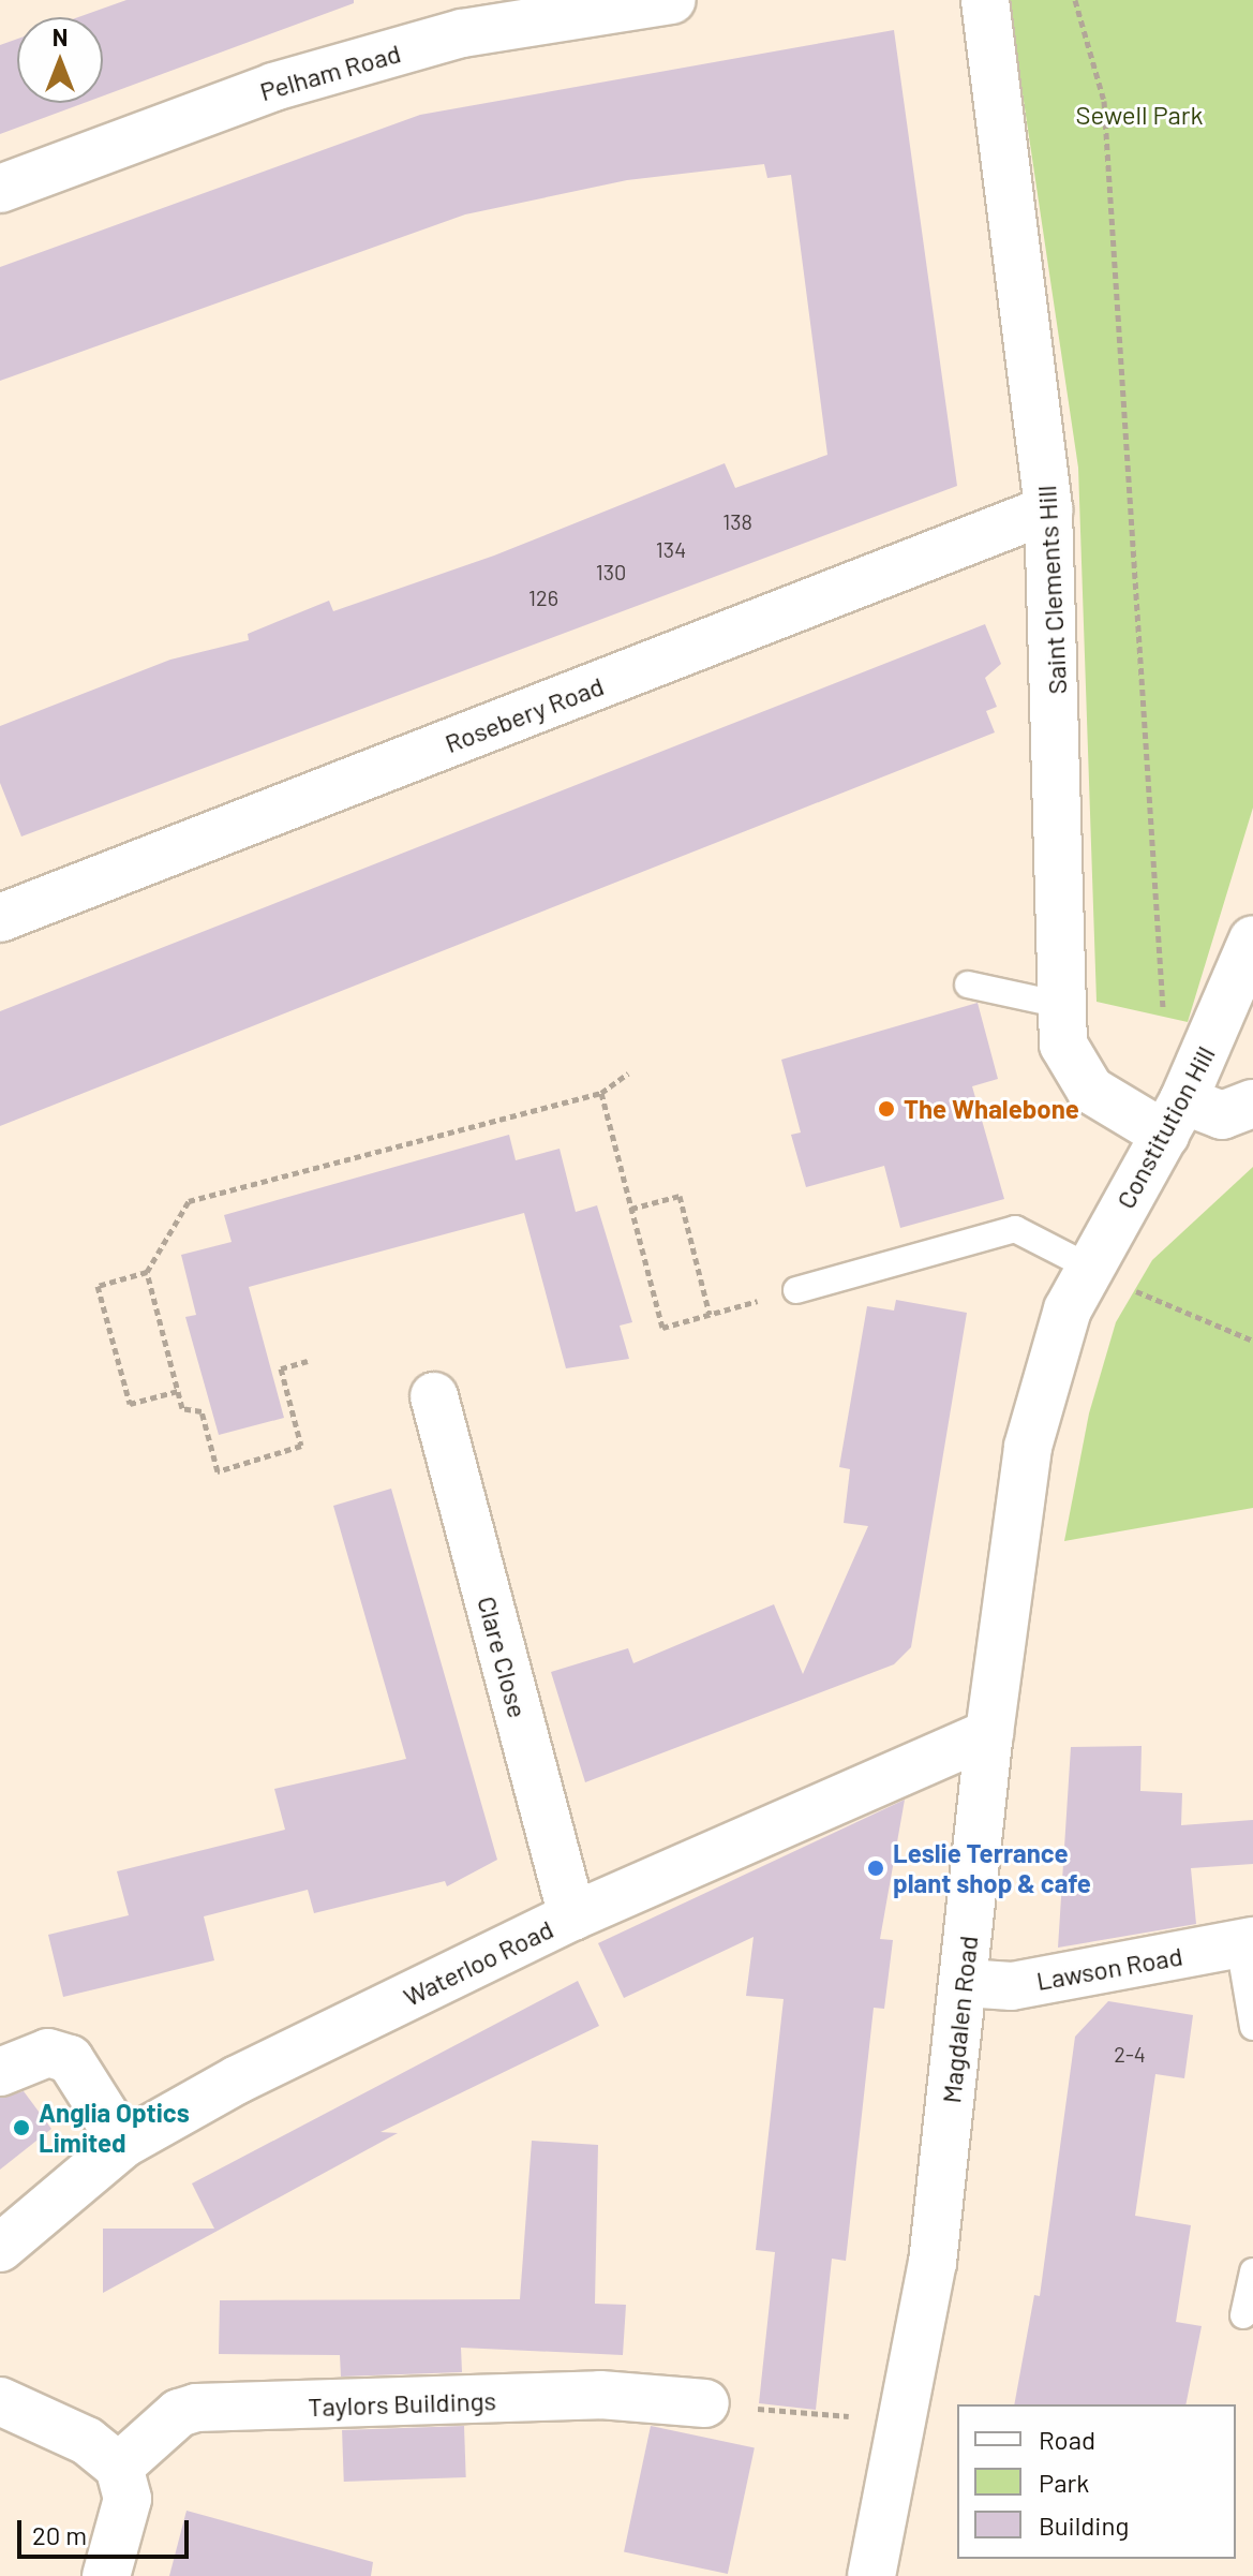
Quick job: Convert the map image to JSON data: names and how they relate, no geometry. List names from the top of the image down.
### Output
{
  "streets": {
    "street": [
      "Pelham Road",
      "Saint Clements Hill",
      "Rosebery Road",
      "Constitution Hill",
      "Clare Close",
      "Waterloo Road",
      "Lawson Road",
      "Magdalen Road",
      "Taylors Buildings"
    ]
  },
  "crossings": [
    ["Saint Clements Hill", "Rosebery Road"],
    ["Saint Clements Hill", "Constitution Hill"],
    ["Constitution Hill", "Magdalen Road"],
    ["Clare Close", "Waterloo Road"],
    ["Waterloo Road", "Magdalen Road"],
    ["Lawson Road", "Magdalen Road"]
  ],
  "parks": ["Sewell Park"],
  "places": ["The Whalebone", "Leslie Terrance plant shop & cafe", "Anglia Optics Limited"],
  "house_numbers": [
    "138",
    "134",
    "130",
    "126",
    "2-4"
  ],
  "legend": ["Road", "Park", "Building"],
  "scale_bar": "20 m",
  "north": "top"
}
